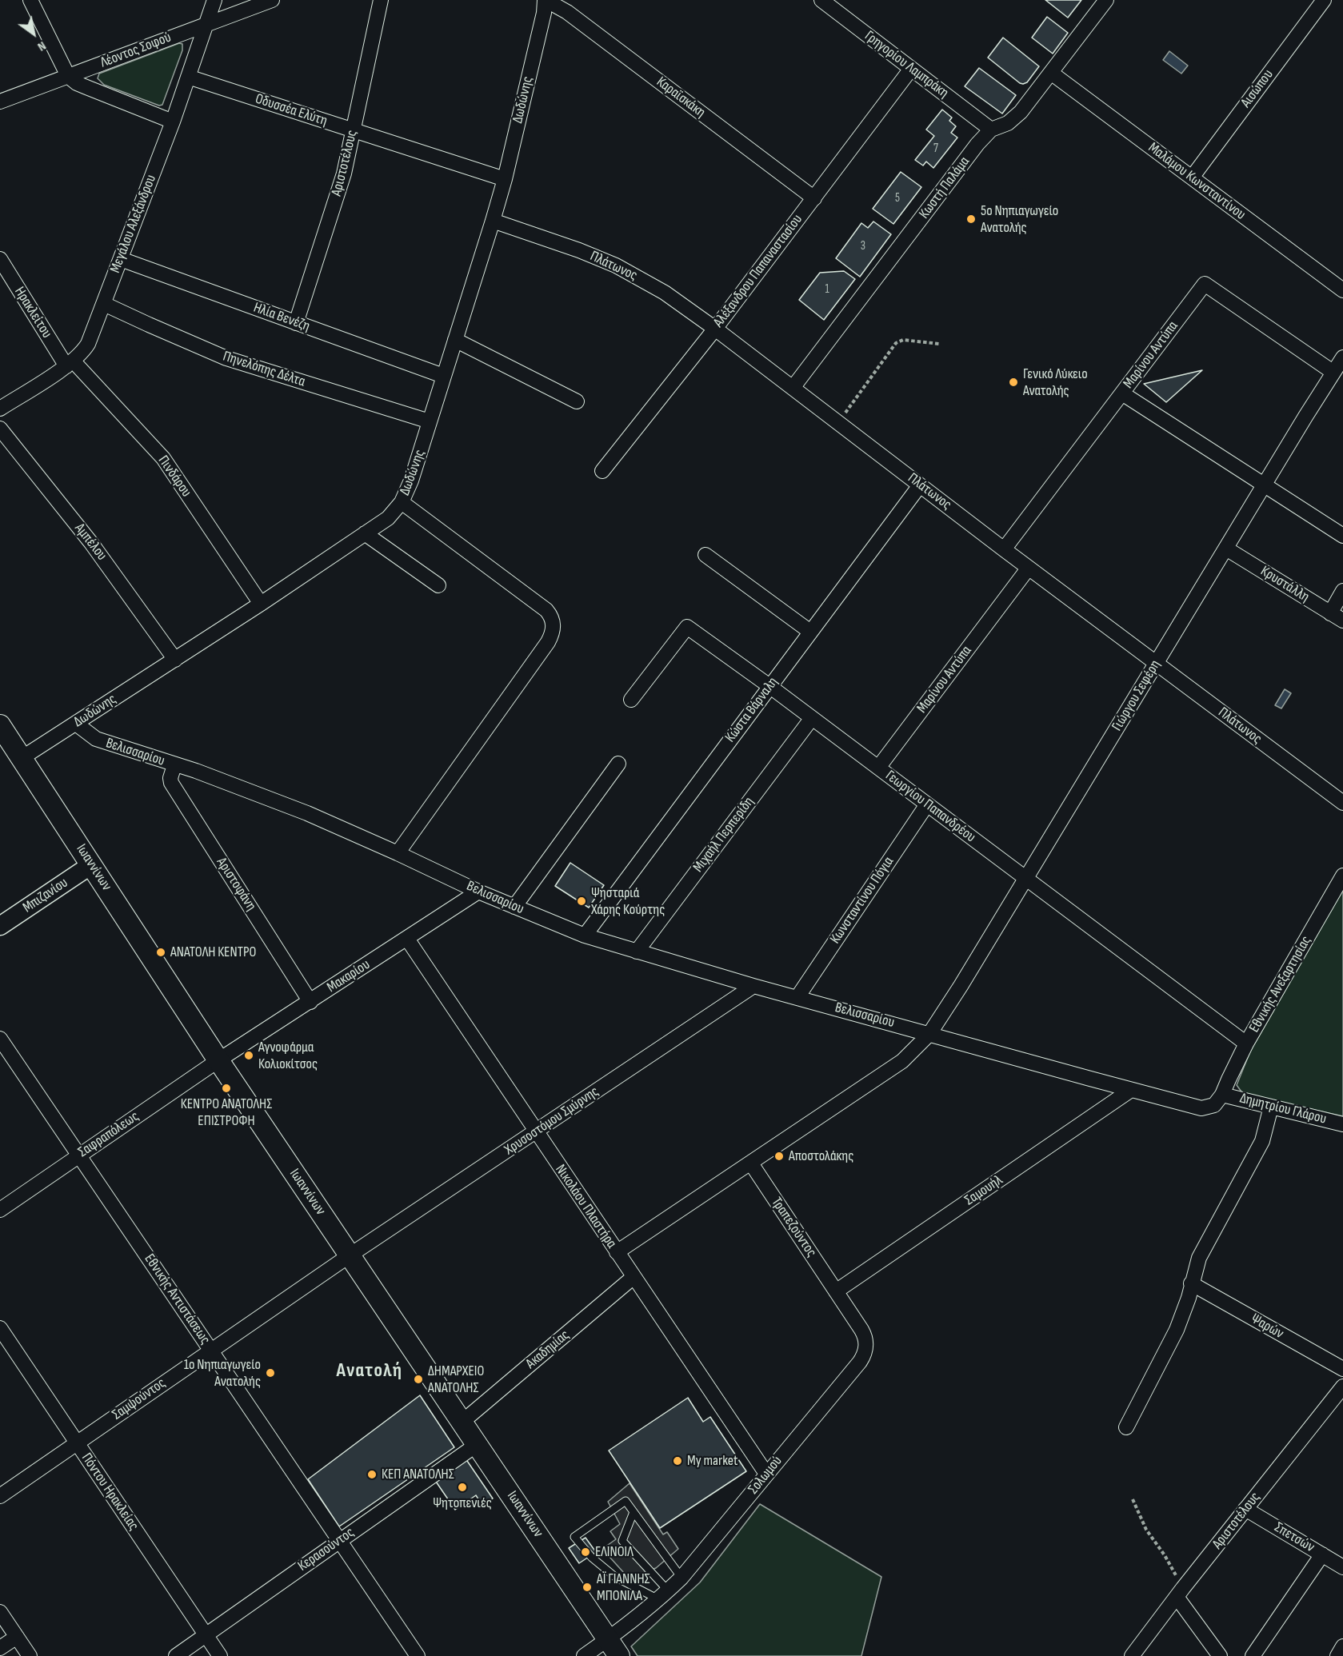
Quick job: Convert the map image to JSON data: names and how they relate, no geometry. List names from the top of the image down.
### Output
{
  "streets": {
    "main road": ["Ιωαννίνων"],
    "street": [
      "Λέοντος Σοφού",
      "Γρηγορίου Λαμπράκη",
      "Αισώπου",
      "Καραϊσκάκη",
      "Δωδώνης",
      "Οδυσσέα Ελύτη",
      "Αριστοτέλους",
      "Μαλάμου Κωνσταντίνου",
      "Κωστή Παλάμα",
      "Μεγάλου Αλεξάνδρου",
      "Πλάτωνος",
      "Αλέξανδρου Παπαναστασίου",
      "Ηρακλείτου",
      "Ηλία Βενέζη",
      "Μαρίνου Αντύπα",
      "Πηνελόπης Δέλτα",
      "Πινδάρου",
      "Αμπέλου",
      "Κρυστάλλη",
      "Γιώργου Σεφέρη",
      "Κώστα Βάρναλη",
      "Βελισσαρίου",
      "Γεωργίου Παπανδρέου",
      "Μιχαήλ Περπερίδη",
      "Αριστοφάνη",
      "Μπιζανίου",
      "Κωνσταντίνου Πόγια",
      "Μακαρίου",
      "Εθνικής Ανεξαρτησίας",
      "Δημητρίου Γλάρου",
      "Χρυσοστόμου Σμύρνης",
      "Σαφραπόλεως",
      "Σαμουήλ",
      "Νικολάου Πλαστήρα",
      "Τραπεζούντος",
      "Εθνικής Αντιστάσεως",
      "Ψαρών",
      "Ακαδημίας",
      "Σαμψούντος",
      "Σολωμού",
      "Πόντου Ηρακλείας",
      "Σπετσών",
      "Κερασούντος"
    ]
  },
  "crossings": [
    ["Λέοντος Σοφού", "Μεγάλου Αλεξάνδρου"],
    ["Γρηγορίου Λαμπράκη", "Κωστή Παλάμα"],
    ["Γρηγορίου Λαμπράκη", "Αλέξανδρου Παπαναστασίου"],
    ["Αισώπου", "Μαλάμου Κωνσταντίνου"],
    ["Καραϊσκάκη", "Δωδώνης"],
    ["Καραϊσκάκη", "Αλέξανδρου Παπαναστασίου"],
    ["Δωδώνης", "Οδυσσέα Ελύτη"],
    ["Δωδώνης", "Πλάτωνος"],
    ["Δωδώνης", "Ηλία Βενέζη"],
    ["Δωδώνης", "Πηνελόπης Δέλτα"],
    ["Δωδώνης", "Πινδάρου"],
    ["Δωδώνης", "Αμπέλου"],
    ["Δωδώνης", "Βελισσαρίου"],
    ["Δωδώνης", "Ιωαννίνων"],
    ["Οδυσσέα Ελύτη", "Αριστοτέλους"],
    ["Οδυσσέα Ελύτη", "Μεγάλου Αλεξάνδρου"],
    ["Αριστοτέλους", "Ηλία Βενέζη"],
    ["Αριστοτέλους", "Σπετσών"],
    ["Μαλάμου Κωνσταντίνου", "Κωστή Παλάμα"],
    ["Κωστή Παλάμα", "Πλάτωνος"],
    ["Μεγάλου Αλεξάνδρου", "Ηρακλείτου"],
    ["Μεγάλου Αλεξάνδρου", "Ηλία Βενέζη"],
    ["Μεγάλου Αλεξάνδρου", "Πηνελόπης Δέλτα"],
    ["Μεγάλου Αλεξάνδρου", "Πινδάρου"],
    ["Πλάτωνος", "Αλέξανδρου Παπαναστασίου"],
    ["Πλάτωνος", "Μαρίνου Αντύπα"],
    ["Πλάτωνος", "Γιώργου Σεφέρη"],
    ["Πλάτωνος", "Κώστα Βάρναλη"],
    ["Ηρακλείτου", "Πινδάρου"],
    ["Μαρίνου Αντύπα", "Γιώργου Σεφέρη"],
    ["Μαρίνου Αντύπα", "Γεωργίου Παπανδρέου"],
    ["Κρυστάλλη", "Γιώργου Σεφέρη"],
    ["Γιώργου Σεφέρη", "Βελισσαρίου"],
    ["Γιώργου Σεφέρη", "Γεωργίου Παπανδρέου"],
    ["Γιώργου Σεφέρη", "Νικολάου Πλαστήρα"],
    ["Γιώργου Σεφέρη", "Τραπεζούντος"],
    ["Κώστα Βάρναλη", "Βελισσαρίου"],
    ["Κώστα Βάρναλη", "Γεωργίου Παπανδρέου"],
    ["Βελισσαρίου", "Μιχαήλ Περπερίδη"],
    ["Βελισσαρίου", "Αριστοφάνη"],
    ["Βελισσαρίου", "Κωνσταντίνου Πόγια"],
    ["Βελισσαρίου", "Μακαρίου"],
    ["Βελισσαρίου", "Εθνικής Ανεξαρτησίας"],
    ["Βελισσαρίου", "Δημητρίου Γλάρου"],
    ["Βελισσαρίου", "Χρυσοστόμου Σμύρνης"],
    ["Βελισσαρίου", "Σαμουήλ"],
    ["Γεωργίου Παπανδρέου", "Μιχαήλ Περπερίδη"],
    ["Γεωργίου Παπανδρέου", "Κωνσταντίνου Πόγια"],
    ["Γεωργίου Παπανδρέου", "Εθνικής Ανεξαρτησίας"],
    ["Ιωαννίνων", "Μπιζανίου"],
    ["Ιωαννίνων", "Μακαρίου"],
    ["Ιωαννίνων", "Χρυσοστόμου Σμύρνης"],
    ["Ιωαννίνων", "Σαφραπόλεως"],
    ["Ιωαννίνων", "Ακαδημίας"],
    ["Ιωαννίνων", "Σαμψούντος"],
    ["Ιωαννίνων", "Σολωμού"],
    ["Ιωαννίνων", "Κερασούντος"],
    ["Αριστοφάνη", "Μακαρίου"],
    ["Μακαρίου", "Σαφραπόλεως"],
    ["Μακαρίου", "Νικολάου Πλαστήρα"],
    ["Εθνικής Ανεξαρτησίας", "Δημητρίου Γλάρου"],
    ["Χρυσοστόμου Σμύρνης", "Νικολάου Πλαστήρα"],
    ["Χρυσοστόμου Σμύρνης", "Σαμψούντος"],
    ["Σαφραπόλεως", "Εθνικής Αντιστάσεως"],
    ["Σαμουήλ", "Τραπεζούντος"],
    ["Σαμουήλ", "Σολωμού"],
    ["Νικολάου Πλαστήρα", "Ακαδημίας"],
    ["Νικολάου Πλαστήρα", "Σολωμού"],
    ["Τραπεζούντος", "Σολωμού"],
    ["Εθνικής Αντιστάσεως", "Σαμψούντος"],
    ["Εθνικής Αντιστάσεως", "Κερασούντος"],
    ["Σαμψούντος", "Πόντου Ηρακλείας"],
    ["Πόντου Ηρακλείας", "Κερασούντος"]
  ],
  "districts": ["Ανατολή"],
  "places": [
    "5ο Νηπιαγωγείο Ανατολής",
    "Γενικό Λύκειο Ανατολής",
    "Ψησταριά Χάρης Κούρτης",
    "ΑΝΑΤΟΛΗ ΚΕΝΤΡΟ",
    "Αγνοφάρμα Κολιοκίτσος",
    "ΚΕΝΤΡΟ ΑΝΑΤΟΛΗΣ ΕΠΙΣΤΡΟΦΗ",
    "Αποστολάκης",
    "1ο Νηπιαγωγείο Ανατολής",
    "ΔΗΜΑΡΧΕΙΟ ΑΝΑΤΟΛΗΣ",
    "My market",
    "ΚΕΠ ΑΝΑΤΟΛΗΣ",
    "Ψητοπενιές",
    "ΕΛΙΝΟΙΛ",
    "ΑΪ ΓΙΑΝΝΗΣ ΜΠΟΝΙΛΑ"
  ],
  "house_numbers": [
    "7",
    "5",
    "3",
    "1"
  ],
  "north": "bottom right"
}
